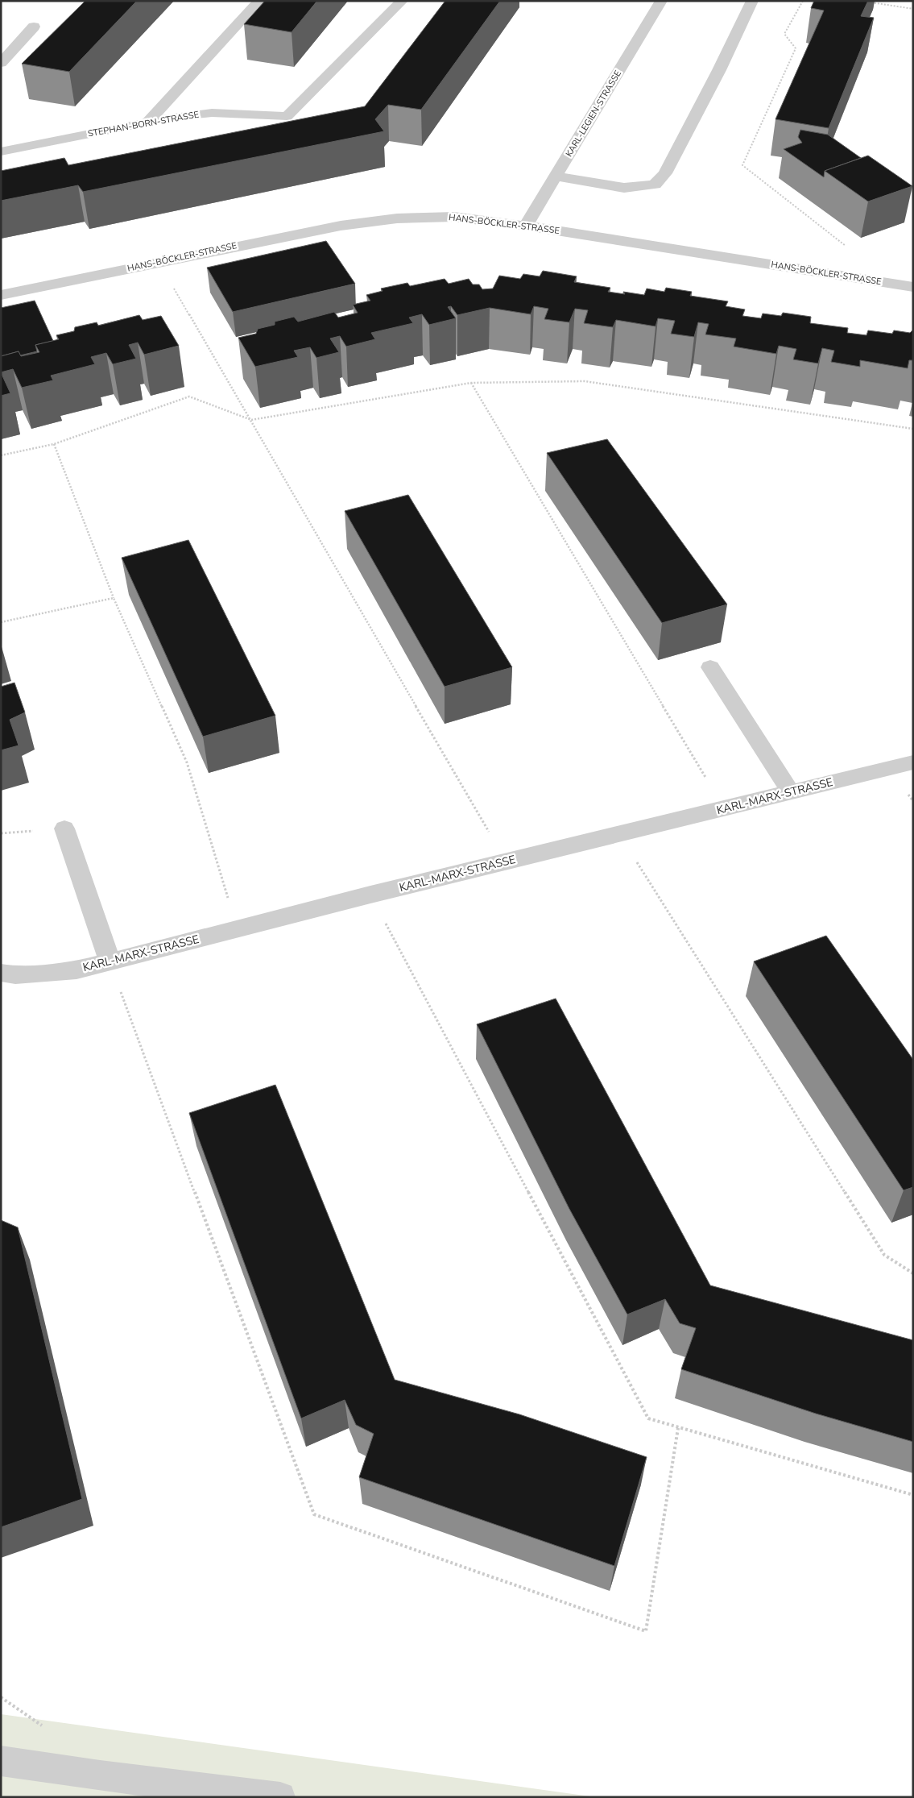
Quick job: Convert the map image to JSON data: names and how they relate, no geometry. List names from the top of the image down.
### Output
{
  "streets": {
    "street": [
      "KARL-LEGIEN-STRASSE",
      "STEPHAN-BORN-STRASSE",
      "HANS-BÖCKLER-STRASSE",
      "KARL-MARX-STRASSE"
    ]
  },
  "crossings": [
    ["KARL-LEGIEN-STRASSE", "HANS-BÖCKLER-STRASSE"]
  ]
}
